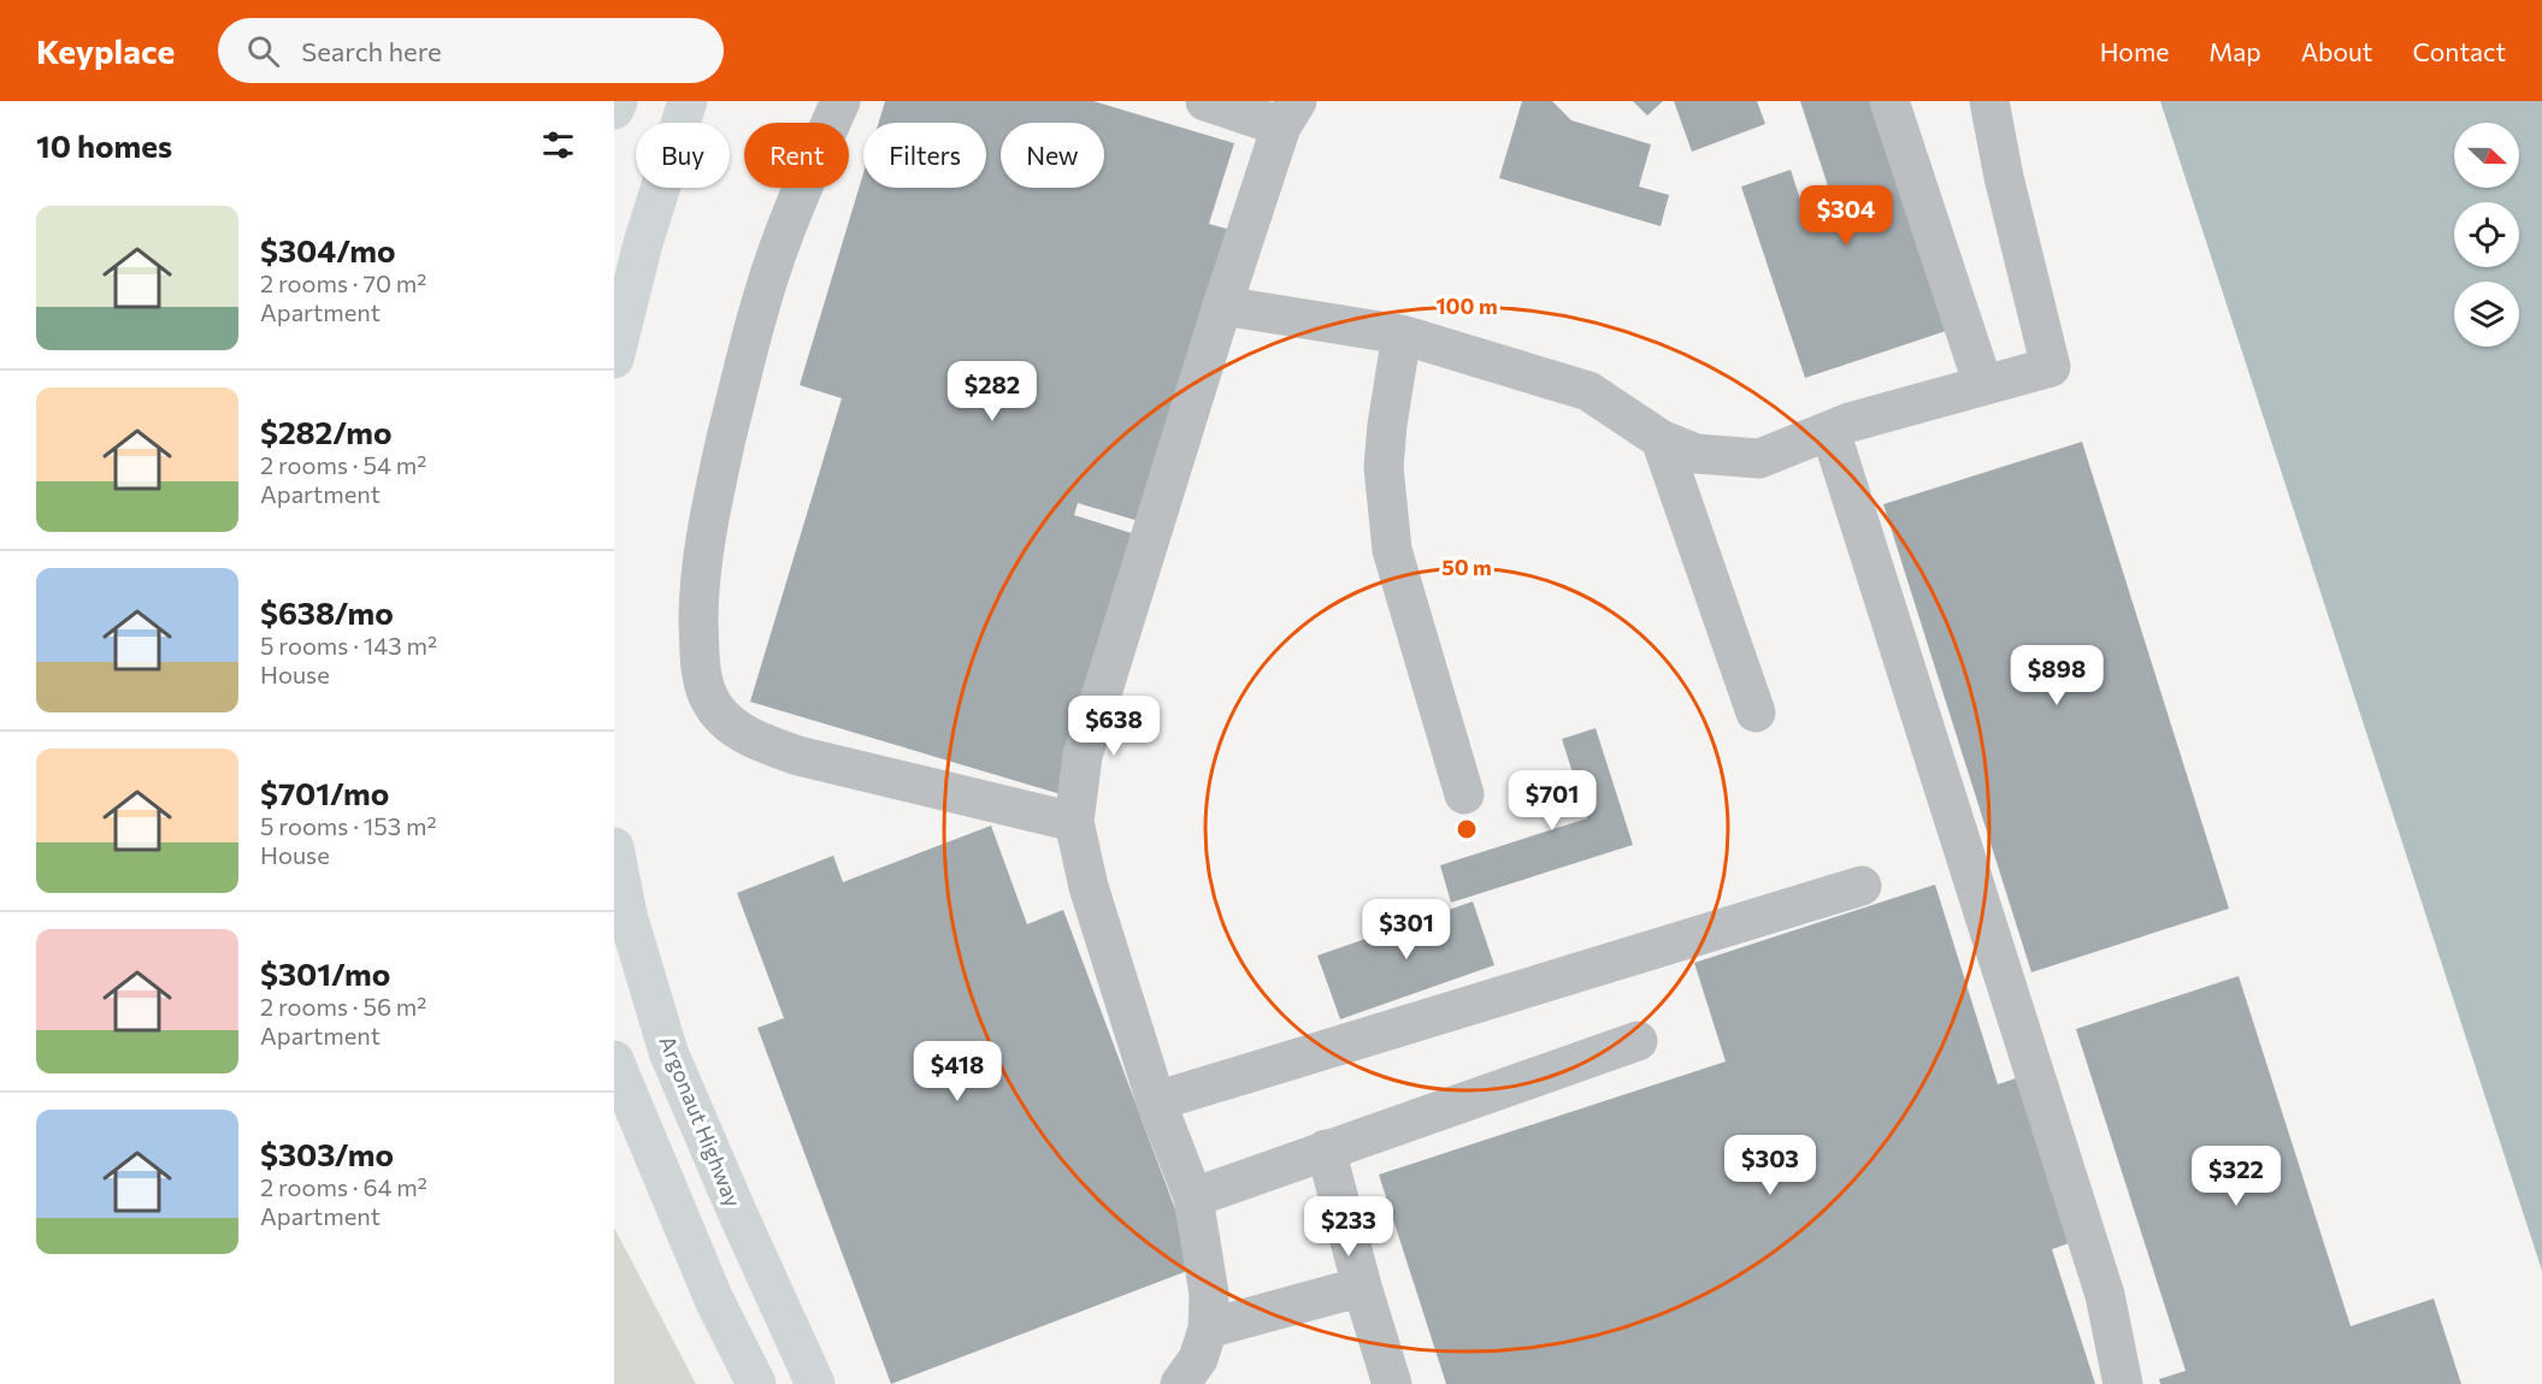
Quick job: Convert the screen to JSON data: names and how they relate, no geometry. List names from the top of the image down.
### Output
{
  "streets": {
    "main road": ["Argonaut Highway"]
  },
  "north": "right",
  "page": {
    "header": "Keyplace",
    "search": "Search here",
    "nav": [
      "Home",
      "Map",
      "About",
      "Contact"
    ],
    "heading": "10 homes",
    "chip": [
      "Buy",
      "Rent",
      "Filters",
      "New"
    ],
    "price": [
      "$304",
      "$282",
      "$898",
      "$638",
      "$701",
      "$301",
      "$418",
      "$303",
      "$322",
      "$233"
    ],
    "list": [
      {
        "name": "$304/mo",
        "note": "2 rooms · 70 m² · Apartment"
      },
      {
        "name": "$282/mo",
        "note": "2 rooms · 54 m² · Apartment"
      },
      {
        "name": "$638/mo",
        "note": "5 rooms · 143 m² · House"
      },
      {
        "name": "$701/mo",
        "note": "5 rooms · 153 m² · House"
      },
      {
        "name": "$301/mo",
        "note": "2 rooms · 56 m² · Apartment"
      },
      {
        "name": "$303/mo",
        "note": "2 rooms · 64 m² · Apartment"
      }
    ]
  },
  "rings": ["100 m", "50 m"]
}
